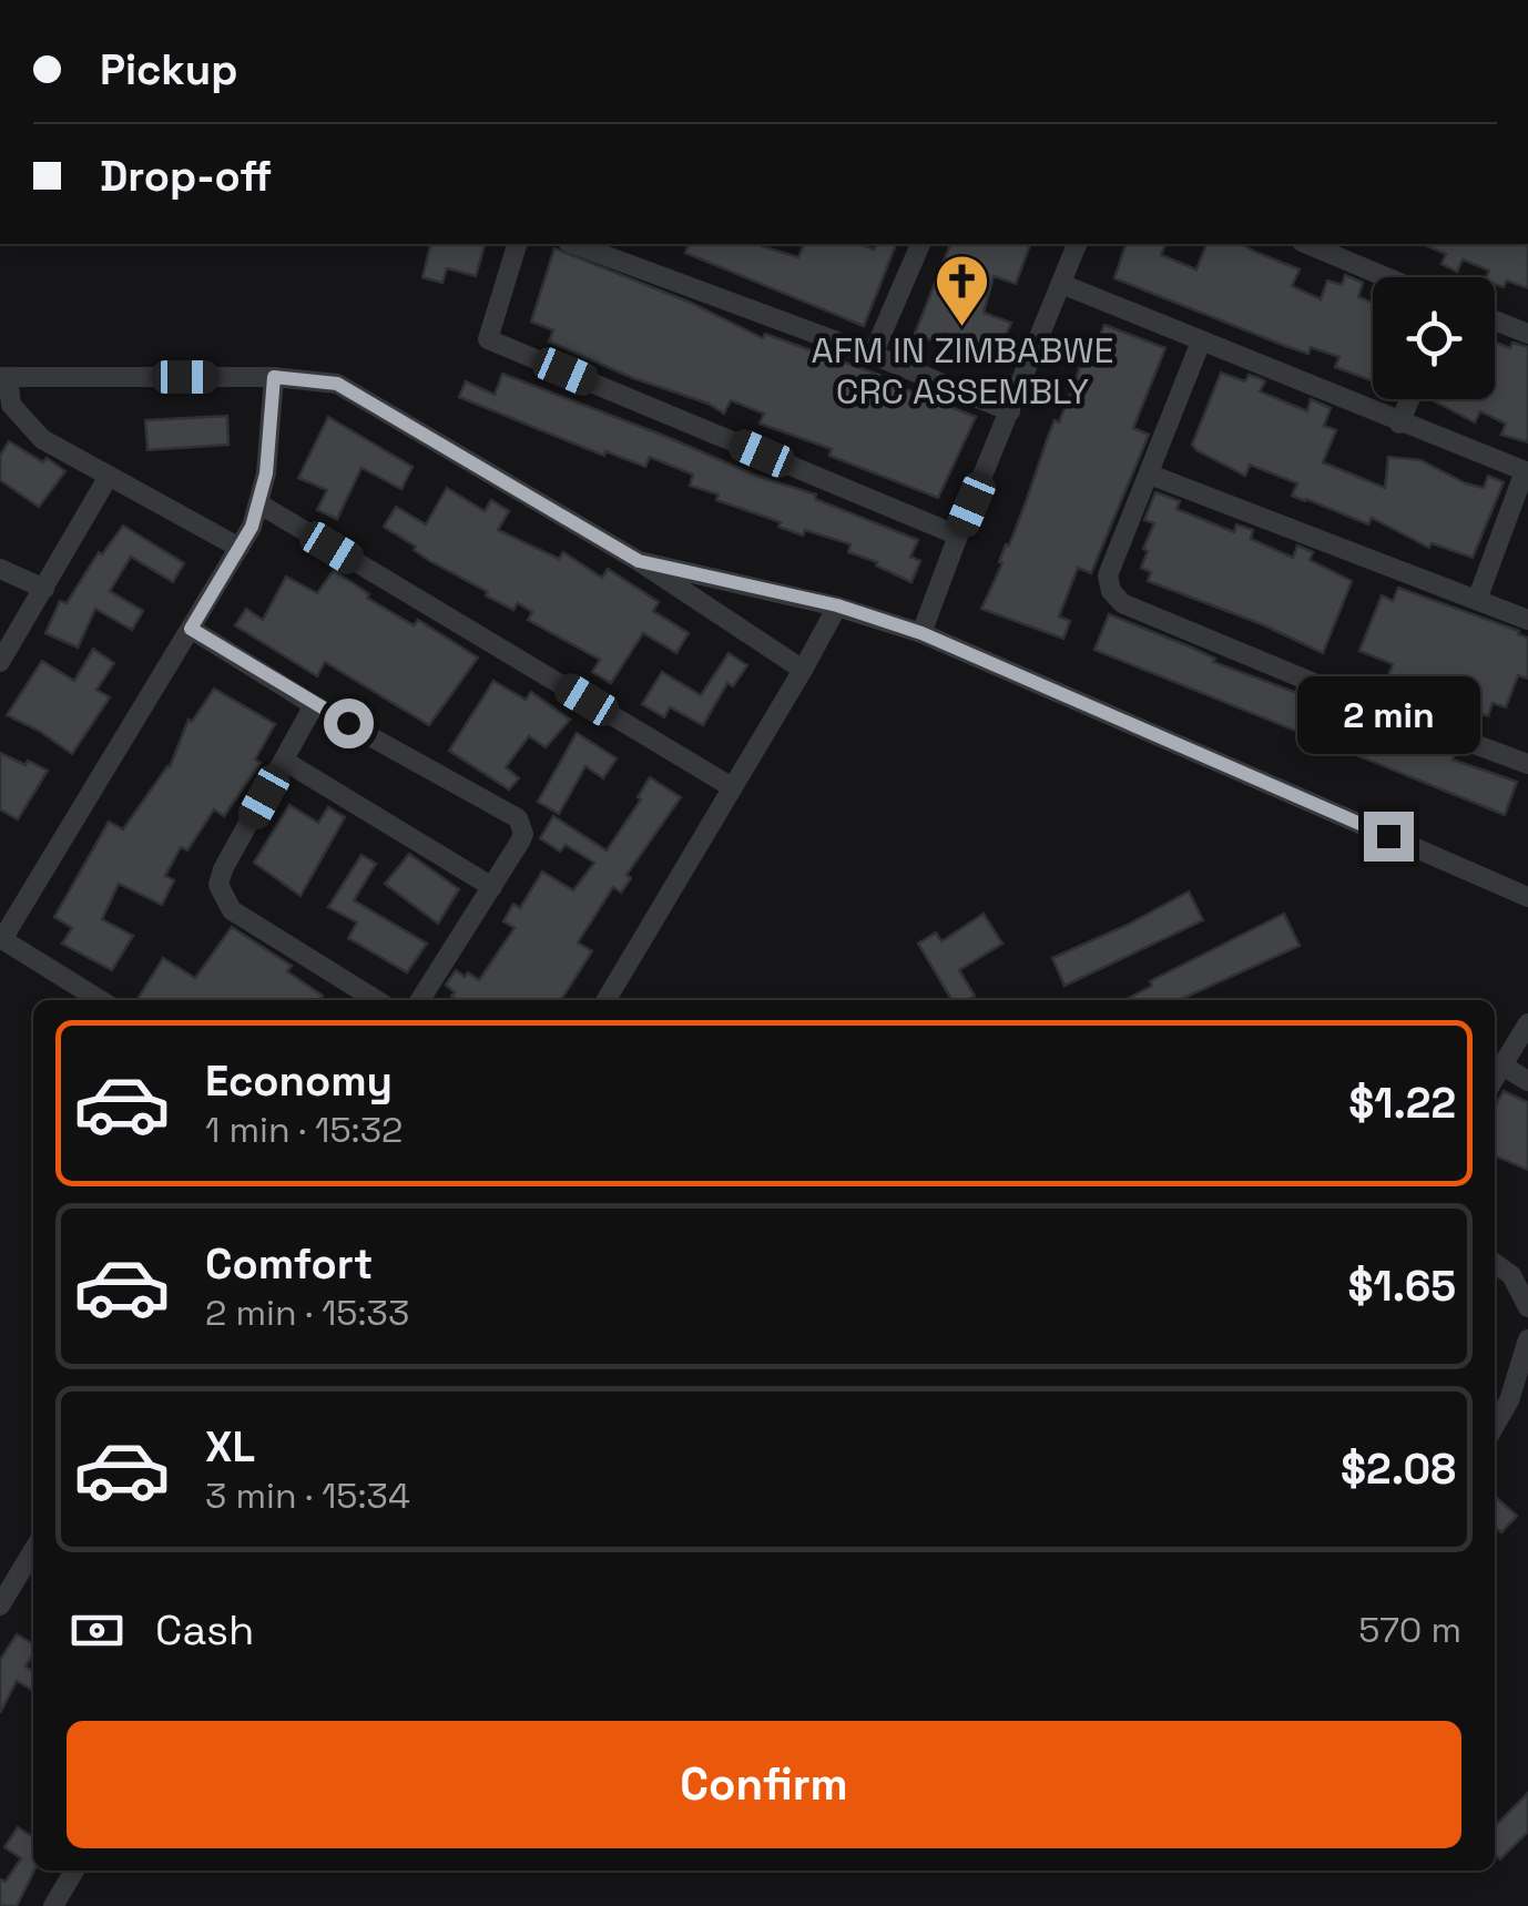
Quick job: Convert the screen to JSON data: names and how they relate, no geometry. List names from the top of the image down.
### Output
{
  "places": {
    "church": ["AFM IN ZIMBABWE CRC ASSEMBLY"]
  },
  "page": {
    "banner": ["Pickup", "Drop-off"],
    "bubble": "2 min",
    "list": [
      {
        "name": "Economy",
        "note": "1 min · 15:32",
        "value": "$1.22"
      },
      {
        "name": "Comfort",
        "note": "2 min · 15:33",
        "value": "$1.65"
      },
      {
        "name": "XL",
        "note": "3 min · 15:34",
        "value": "$2.08"
      }
    ],
    "pay": ["Cash", "570 m"],
    "buttons": "Confirm"
  }
}
